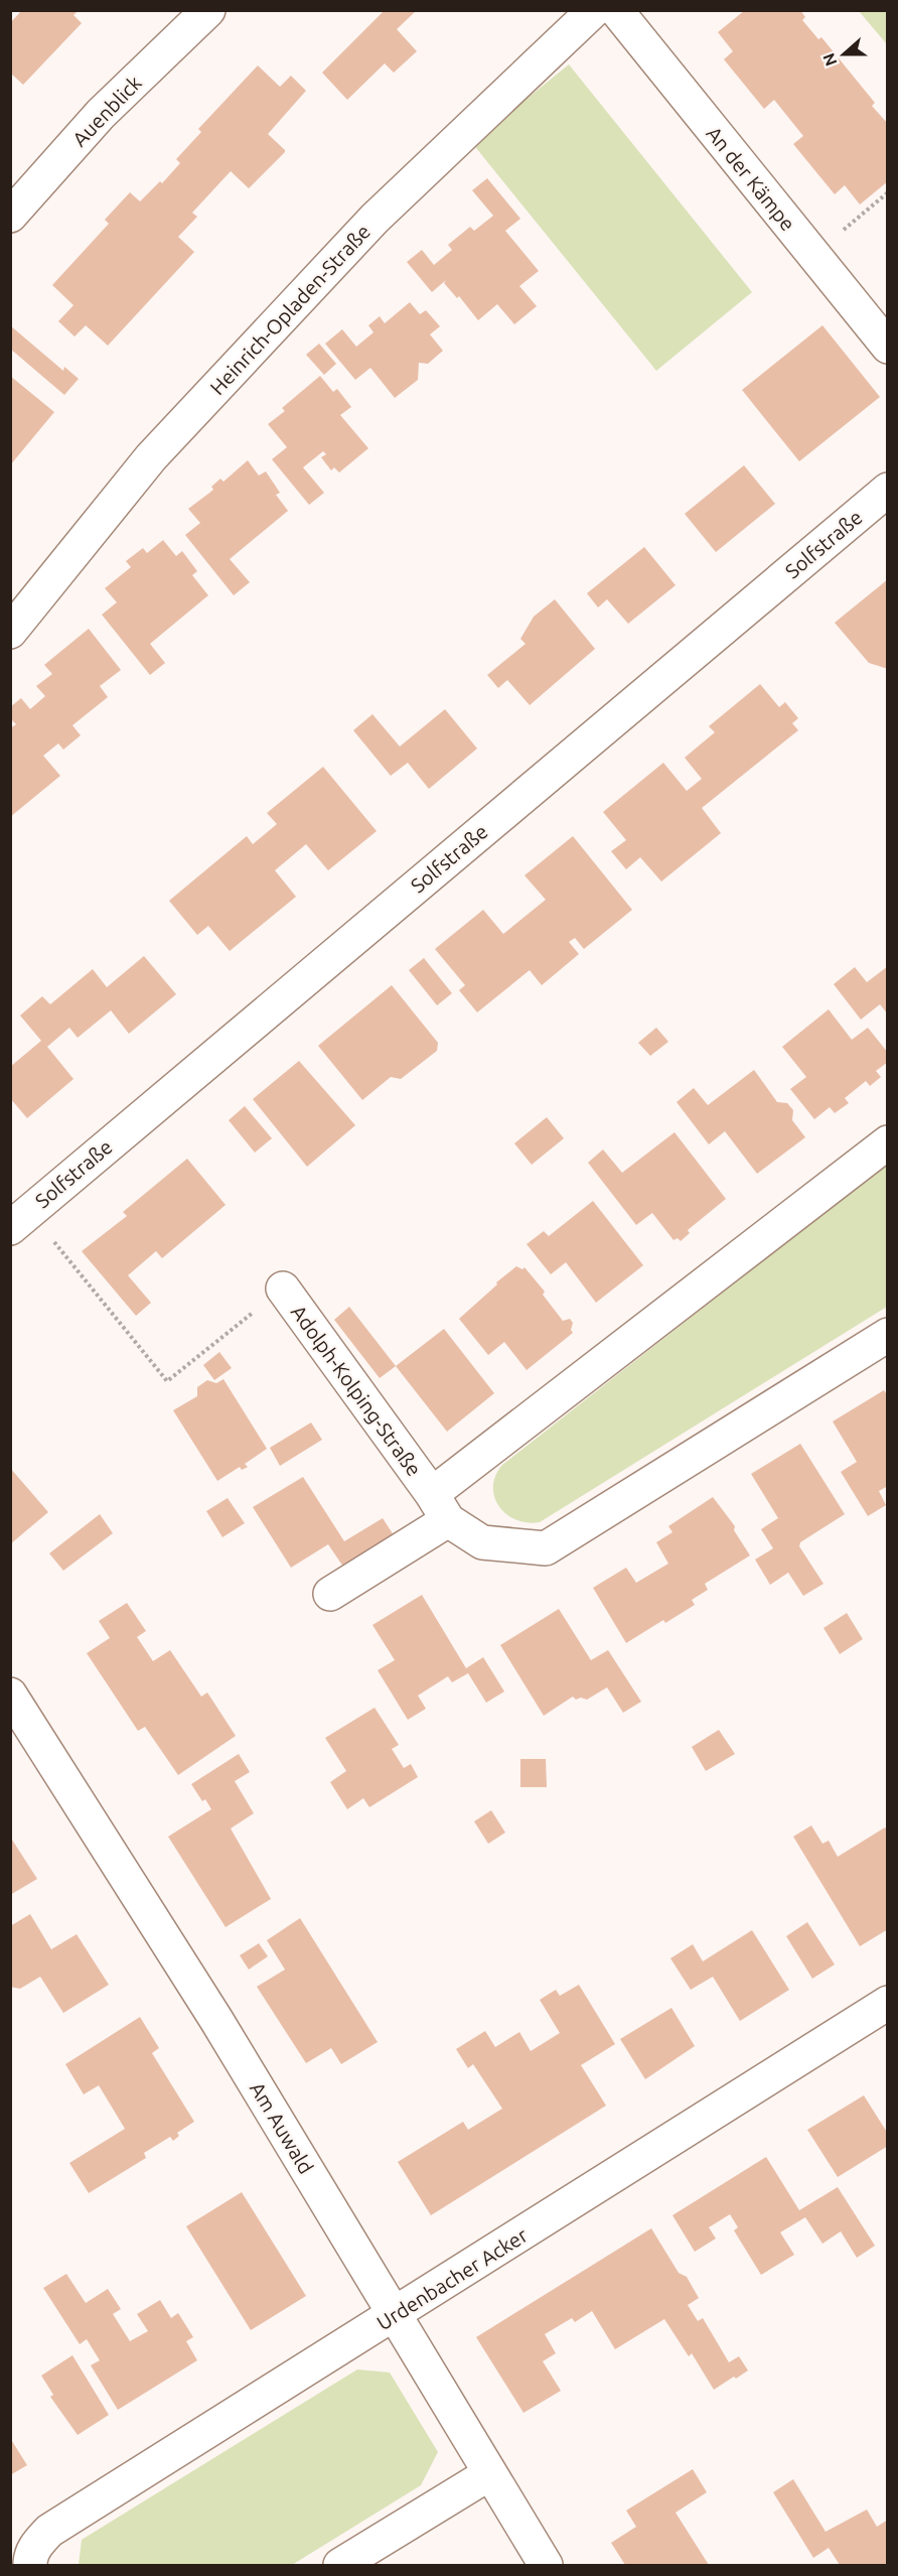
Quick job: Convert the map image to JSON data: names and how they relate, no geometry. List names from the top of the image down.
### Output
{
  "streets": {
    "street": [
      "Auenblick",
      "An der Kämpe",
      "Heinrich-Opladen-Straße",
      "Solfstraße",
      "Adolph-Kolping-Straße",
      "Am Auwald",
      "Urdenbacher Acker"
    ]
  },
  "crossings": [
    ["Solfstraße", "Adolph-Kolping-Straße"],
    ["Am Auwald", "Urdenbacher Acker"]
  ],
  "north": "left"
}
